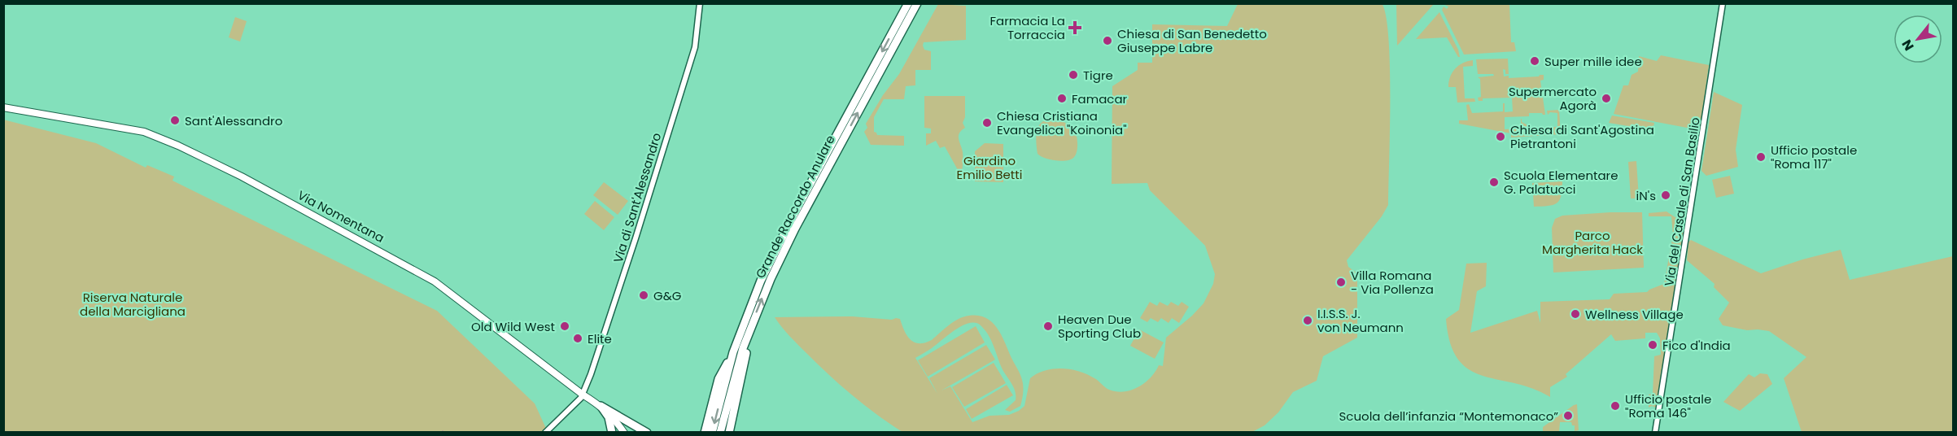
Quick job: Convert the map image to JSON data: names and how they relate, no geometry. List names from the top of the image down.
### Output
{
  "streets": {
    "highway": ["Grande Raccordo Anulare"],
    "main road": ["Via Nomentana"],
    "street": ["Via di Sant'Alessandro", "Via del Casale di San Basilio"]
  },
  "crossings": [
    ["Via di Sant'Alessandro", "Via Nomentana"]
  ],
  "parks": ["Giardino Emilio Betti", "Parco Margherita Hack", "Riserva Naturale della Marcigliana"],
  "places": {
    "health": ["Farmacia La Torraccia"],
    "other": [
      "Chiesa di San Benedetto Giuseppe Labre",
      "Super mille idee",
      "Tigre",
      "Famacar",
      "Supermercato Agorà",
      "Sant'Alessandro",
      "Chiesa Cristiana Evangelica \"Koinonia\"",
      "Chiesa di Sant'Agostina Pietrantoni",
      "Ufficio postale \"Roma 117\"",
      "Scuola Elementare G. Palatucci",
      "iN's",
      "Villa Romana - Via Pollenza",
      "G&G",
      "Wellness Village",
      "I.I.S.S. J. von Neumann",
      "Old Wild West",
      "Heaven Due Sporting Club",
      "Elite",
      "Fico d'India",
      "Ufficio postale \"Roma 146\"",
      "Scuola dell’infanzia “Montemonaco”"
    ]
  },
  "north": "bottom left"
}
